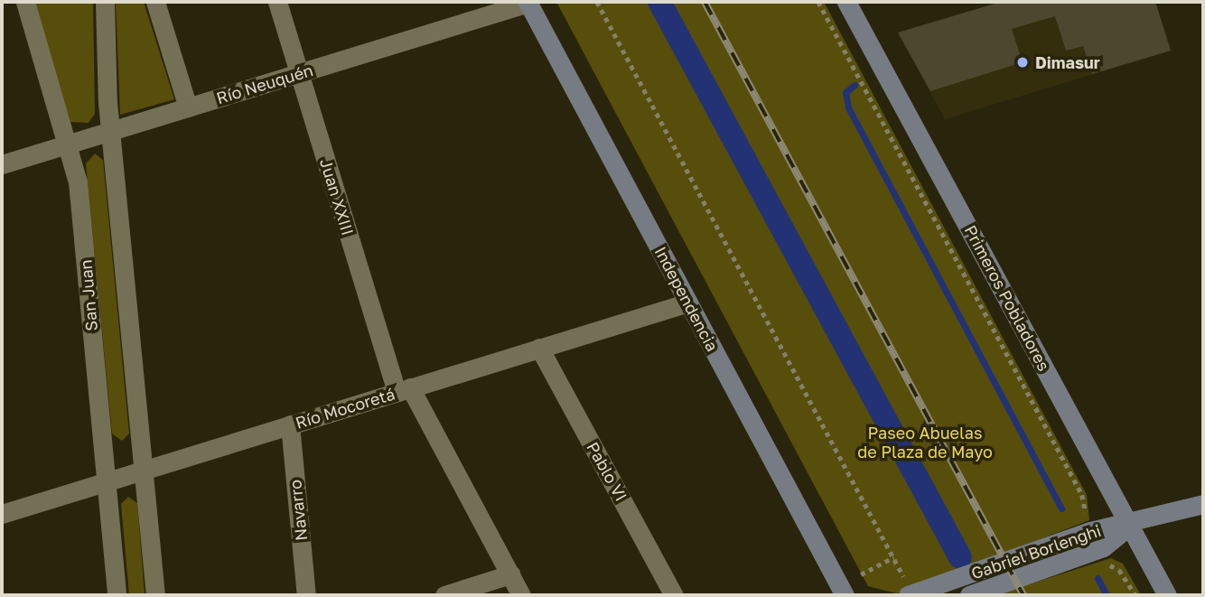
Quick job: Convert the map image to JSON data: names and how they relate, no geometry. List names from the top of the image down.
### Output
{
  "streets": {
    "main road": ["Primeros Pobladores", "Independencia", "Gabriel Borlenghi"],
    "street": [
      "Río Neuquén",
      "Juan XXIII",
      "San Juan",
      "Río Mocoretá",
      "Pablo VI",
      "Navarro"
    ]
  },
  "crossings": [
    ["Río Neuquén", "Juan XXIII"],
    ["Río Neuquén", "San Juan"],
    ["Río Neuquén", "Independencia"],
    ["Juan XXIII", "Río Mocoretá"],
    ["San Juan", "Río Mocoretá"],
    ["Primeros Pobladores", "Gabriel Borlenghi"],
    ["Independencia", "Río Mocoretá"],
    ["Río Mocoretá", "Pablo VI"],
    ["Río Mocoretá", "Navarro"]
  ],
  "parks": ["Paseo Abuelas de Plaza de Mayo"],
  "places": ["Dimasur"]
}
